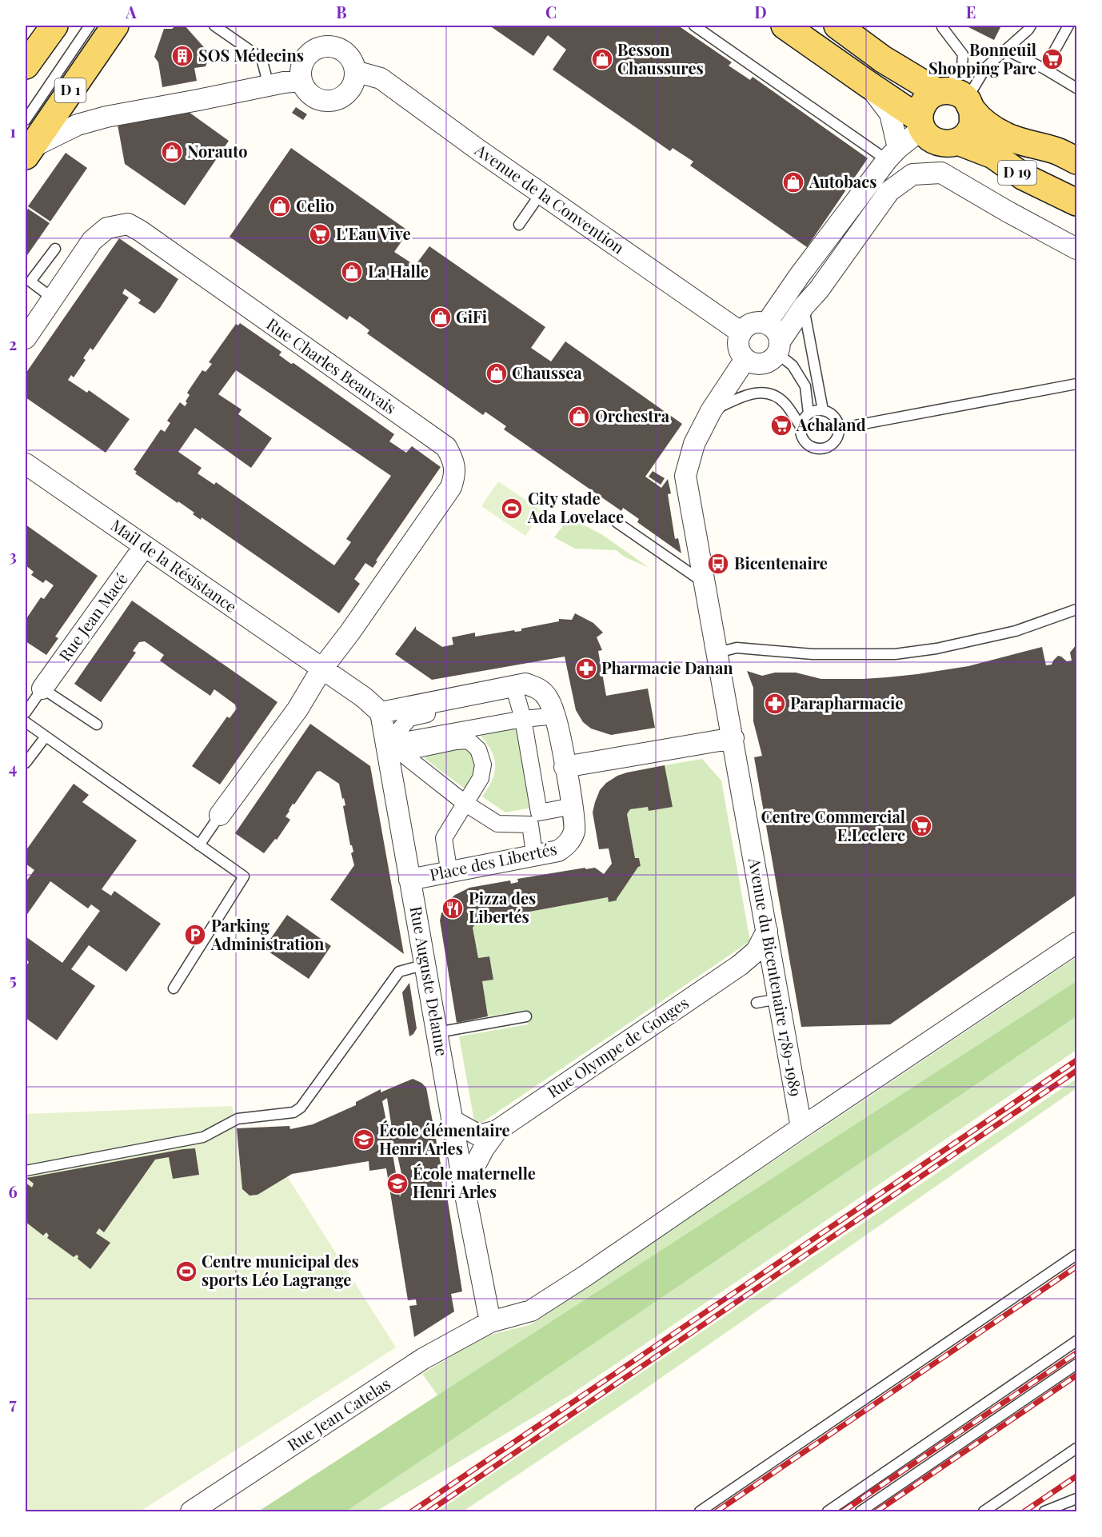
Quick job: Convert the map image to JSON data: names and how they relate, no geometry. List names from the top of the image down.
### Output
{
  "streets": {
    "main road": ["D 1", "D 19"],
    "street": [
      "Avenue de la Convention",
      "Rue Charles Beauvais",
      "Mail de la Résistance",
      "Rue Jean Macé",
      "Place des Libertés",
      "Avenue du Bicentenaire 1789-1989",
      "Rue Auguste Delaune",
      "Rue Olympe de Gouges",
      "Rue Jean Catelas"
    ]
  },
  "crossings": [
    ["Avenue de la Convention", "Avenue du Bicentenaire 1789-1989"],
    ["Rue Charles Beauvais", "Mail de la Résistance"],
    ["Mail de la Résistance", "Rue Jean Macé"],
    ["Place des Libertés", "Rue Auguste Delaune"],
    ["Avenue du Bicentenaire 1789-1989", "Rue Olympe de Gouges"],
    ["Avenue du Bicentenaire 1789-1989", "Rue Jean Catelas"],
    ["Rue Auguste Delaune", "Rue Olympe de Gouges"],
    ["Rue Auguste Delaune", "Rue Jean Catelas"]
  ],
  "places": {
    "building": ["SOS Médecins"],
    "shop": [
      "Besson Chaussures",
      "Norauto",
      "Autobacs",
      "Celio",
      "La Halle",
      "GiFi",
      "Chaussea",
      "Orchestra"
    ],
    "supermarket": [
      "Bonneuil Shopping Parc",
      "L'Eau Vive",
      "Achaland",
      "Centre Commercial E.Leclerc"
    ],
    "sports": ["City stade Ada Lovelace", "Centre municipal des sports Léo Lagrange"],
    "bus stop": ["Bicentenaire"],
    "pharmacy": ["Pharmacie Danan", "Parapharmacie"],
    "restaurant": ["Pizza des Libertés"],
    "parking": ["Parking Administration"],
    "school or university": ["École élémentaire Henri Arles", "École maternelle Henri Arles"]
  },
  "grid": {
    "columns": [
      "A",
      "B",
      "C",
      "D",
      "E"
    ],
    "rows": [
      "1",
      "2",
      "3",
      "4",
      "5",
      "6",
      "7"
    ]
  }
}
